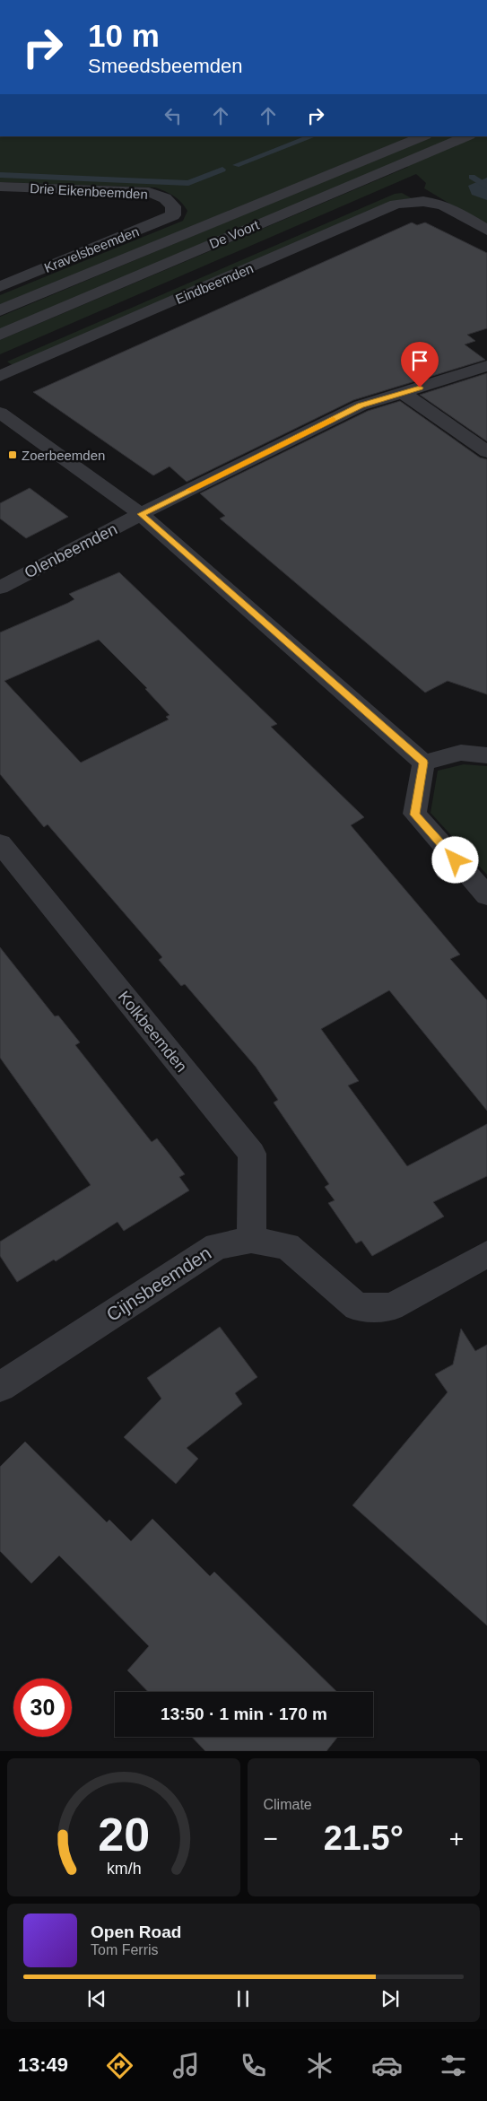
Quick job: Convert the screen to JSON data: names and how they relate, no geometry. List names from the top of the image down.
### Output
{
  "streets": {
    "street": [
      "Drie Eikenbeemden",
      "De Voort",
      "Kravelsbeemden",
      "Eindbeemden",
      "Olenbeemden",
      "Kolkbeemden",
      "Cijnsbeemden"
    ]
  },
  "crossings": [
    ["Drie Eikenbeemden", "Kravelsbeemden"],
    ["Kolkbeemden", "Cijnsbeemden"]
  ],
  "places": {
    "transit": ["Zoerbeemden"]
  },
  "page": {
    "turn": ["10 m", "Smeedsbeemden"],
    "limit": "30",
    "trip": "13:50 · 1 min · 170 m",
    "tile": "Climate",
    "heat": ["−", "21.5°", "+"],
    "song": ["Open Road", "Tom Ferris"],
    "tabs": "13:49",
    "gauge": ["20", "km/h"]
  }
}
